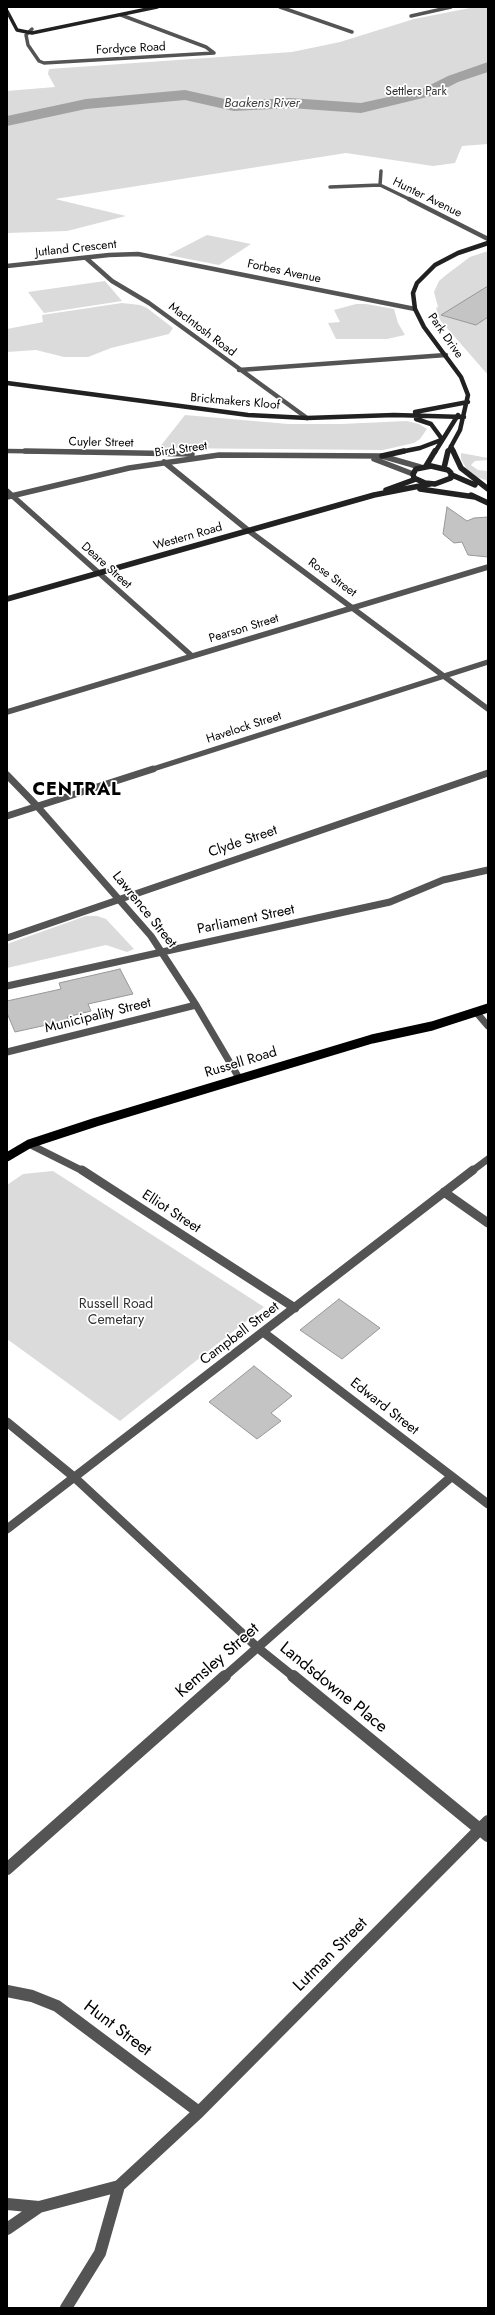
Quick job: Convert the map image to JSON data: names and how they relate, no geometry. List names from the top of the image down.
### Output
{
  "streets": {
    "main road": ["Russell Road"],
    "street": [
      "Fordyce Road",
      "Hunter Avenue",
      "Jutland Crescent",
      "Forbes Avenue",
      "MacIntosh Road",
      "Park Drive",
      "Brickmakers Kloof",
      "Cuyler Street",
      "Bird Street",
      "Western Road",
      "Deare Street",
      "Rose Street",
      "Pearson Street",
      "Havelock Street",
      "Clyde Street",
      "Lawrence Street",
      "Parliament Street",
      "Municipality Street",
      "Elliot Street",
      "Campbell Street",
      "Edward Street",
      "Kemsley Street",
      "Landsdowne Place",
      "Lutman Street",
      "Hunt Street"
    ]
  },
  "crossings": [
    ["Jutland Crescent", "Forbes Avenue"],
    ["Jutland Crescent", "MacIntosh Road"],
    ["Forbes Avenue", "Park Drive"],
    ["MacIntosh Road", "Brickmakers Kloof"],
    ["Cuyler Street", "Bird Street"],
    ["Bird Street", "Deare Street"],
    ["Bird Street", "Rose Street"],
    ["Western Road", "Deare Street"],
    ["Western Road", "Rose Street"],
    ["Deare Street", "Pearson Street"],
    ["Rose Street", "Pearson Street"],
    ["Rose Street", "Havelock Street"],
    ["Havelock Street", "Lawrence Street"],
    ["Clyde Street", "Lawrence Street"],
    ["Lawrence Street", "Parliament Street"],
    ["Lawrence Street", "Municipality Street"],
    ["Lawrence Street", "Russell Road"],
    ["Russell Road", "Elliot Street"],
    ["Elliot Street", "Campbell Street"],
    ["Campbell Street", "Edward Street"],
    ["Campbell Street", "Landsdowne Place"],
    ["Edward Street", "Kemsley Street"],
    ["Kemsley Street", "Landsdowne Place"],
    ["Landsdowne Place", "Lutman Street"],
    ["Lutman Street", "Hunt Street"]
  ],
  "districts": ["CENTRAL"],
  "water": ["Baakens River"],
  "parks": ["Settlers Park", "Russell Road Cemetary"]
}
